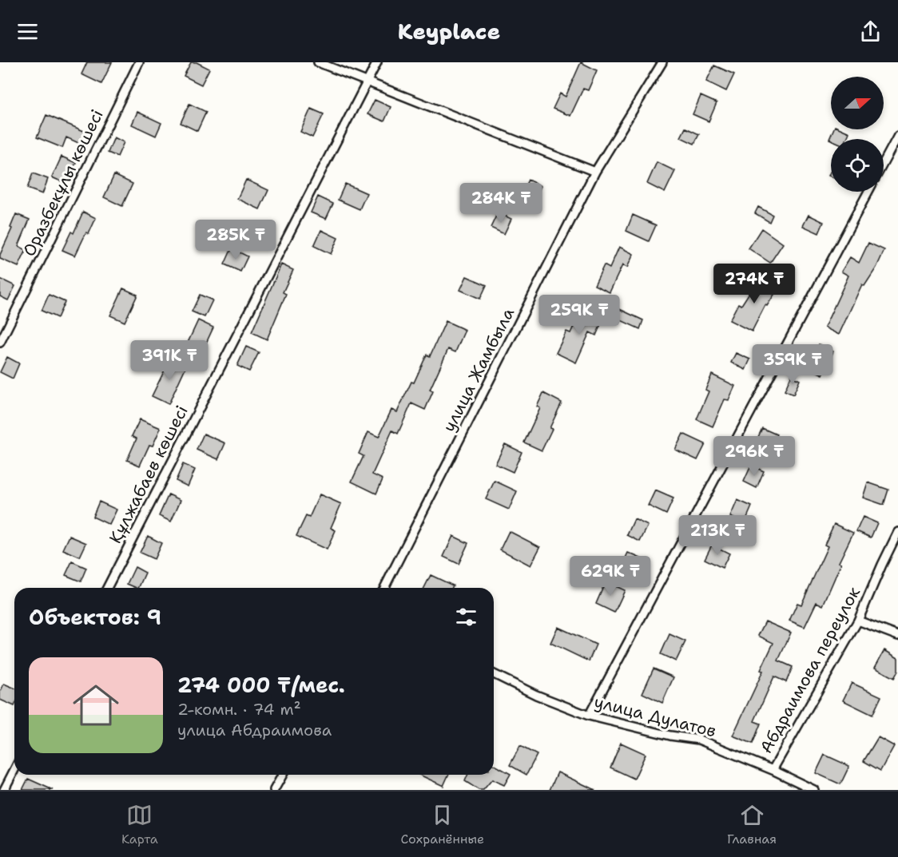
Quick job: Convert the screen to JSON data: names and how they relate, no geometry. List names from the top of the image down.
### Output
{
  "streets": {
    "street": [
      "Оразбекұлы көшесі",
      "улица Жамбыла",
      "Құлжабаев көшесі",
      "Абдраимова переулок",
      "улица Дулатов"
    ]
  },
  "crossings": [
    ["Абдраимова переулок", "улица Дулатов"]
  ],
  "north": "right",
  "page": {
    "header": "Keyplace",
    "price": [
      "284K ₸",
      "285K ₸",
      "274K ₸",
      "259K ₸",
      "391K ₸",
      "359K ₸",
      "296K ₸",
      "213K ₸",
      "629K ₸"
    ],
    "heading": "Объектов: 9",
    "list": [
      {
        "name": "274 000 ₸/мес.",
        "note": "2-комн. · 74 m² · улица Абдраимова"
      }
    ],
    "tabs": ["Карта", "Сохранённые", "Главная"]
  }
}
